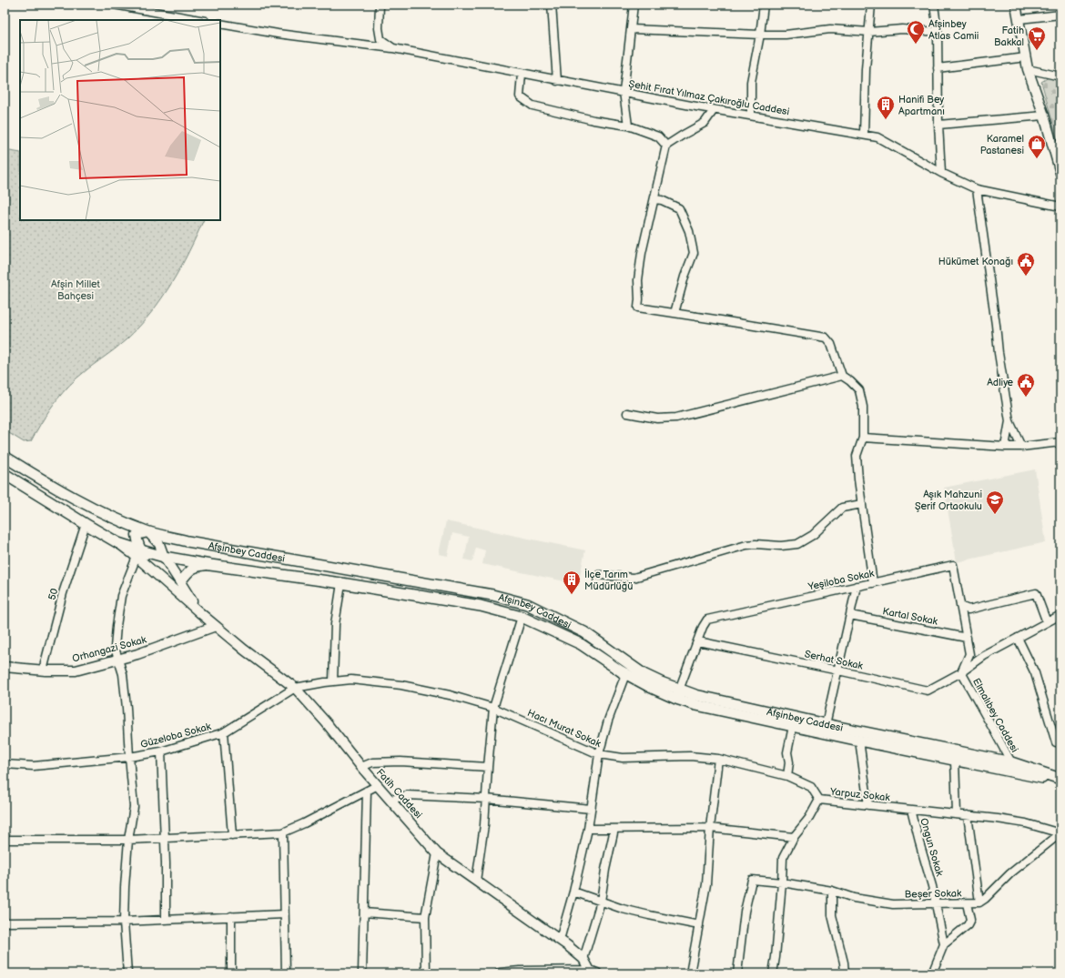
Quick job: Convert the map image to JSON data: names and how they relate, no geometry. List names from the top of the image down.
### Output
{
  "streets": {
    "main road": ["Afşinbey Caddesi"],
    "street": [
      "Şehit Fırat Yılmaz Çakıroğlu Caddesi",
      "Yeşiloba Sokak",
      "50",
      "Kartal Sokak",
      "Orhangazi Sokak",
      "Serhat Sokak",
      "Elmalıbey Caddesi",
      "Hacı Murat Sokak",
      "Güzeloba Sokak",
      "Fatih Caddesi",
      "Yarpuz Sokak",
      "Ongun Sokak",
      "Beşer Sokak"
    ]
  },
  "crossings": [
    ["Afşinbey Caddesi", "Yeşiloba Sokak"],
    ["Afşinbey Caddesi", "50"],
    ["Afşinbey Caddesi", "Elmalıbey Caddesi"],
    ["Yeşiloba Sokak", "Kartal Sokak"],
    ["Yeşiloba Sokak", "Serhat Sokak"],
    ["50", "Orhangazi Sokak"],
    ["Orhangazi Sokak", "Fatih Caddesi"],
    ["Serhat Sokak", "Elmalıbey Caddesi"],
    ["Hacı Murat Sokak", "Güzeloba Sokak"],
    ["Hacı Murat Sokak", "Fatih Caddesi"],
    ["Hacı Murat Sokak", "Yarpuz Sokak"],
    ["Güzeloba Sokak", "Fatih Caddesi"],
    ["Yarpuz Sokak", "Ongun Sokak"],
    ["Yarpuz Sokak", "Beşer Sokak"],
    ["Ongun Sokak", "Beşer Sokak"]
  ],
  "parks": ["Afşin Millet Bahçesi"],
  "places": {
    "mosque": ["Afşinbey Atlas Camii"],
    "supermarket": ["Fatih Bakkal"],
    "building": ["Hanifi Bey Apartmanı", "İlçe Tarım Müdürlüğü"],
    "shop": ["Karamel Pastanesi"],
    "public building": ["Hükümet Konağı", "Adliye"],
    "school or university": ["Aşık Mahzuni Şerif Ortaokulu"]
  }
}
